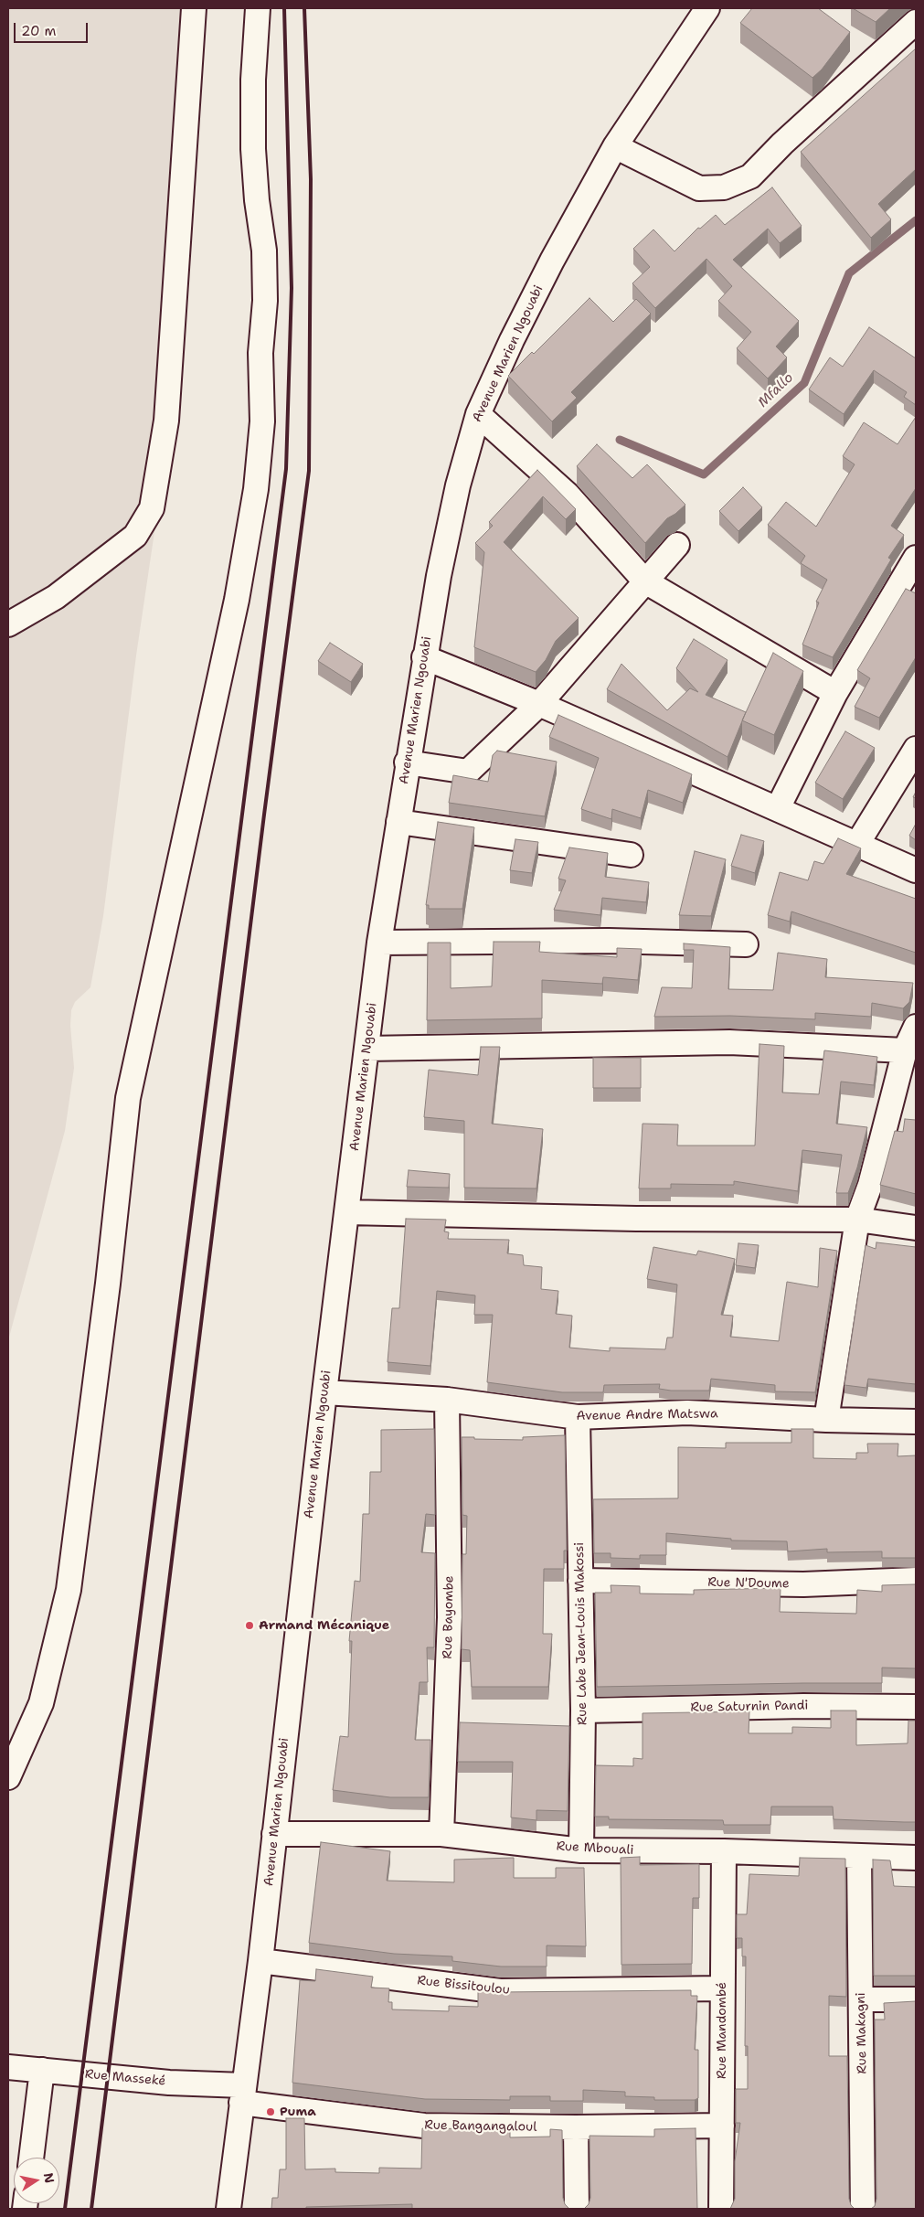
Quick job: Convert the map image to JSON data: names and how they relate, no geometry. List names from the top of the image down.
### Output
{
  "streets": {
    "street": [
      "Avenue Marien Ngouabi",
      "Avenue Andre Matswa",
      "Rue N'Doume",
      "Rue Bayombe",
      "Rue Labe Jean-Louis Makossi",
      "Rue Saturnin Pandi",
      "Rue Mbouali",
      "Rue Bissitoulou",
      "Rue Mandombé",
      "Rue Makagni",
      "Rue Masseké",
      "Rue Bangangaloul"
    ]
  },
  "crossings": [
    ["Avenue Marien Ngouabi", "Avenue Andre Matswa"],
    ["Avenue Marien Ngouabi", "Rue Mbouali"],
    ["Avenue Marien Ngouabi", "Rue Bissitoulou"],
    ["Avenue Marien Ngouabi", "Rue Masseké"],
    ["Avenue Marien Ngouabi", "Rue Bangangaloul"],
    ["Avenue Andre Matswa", "Rue Bayombe"],
    ["Avenue Andre Matswa", "Rue Labe Jean-Louis Makossi"],
    ["Rue N'Doume", "Rue Labe Jean-Louis Makossi"],
    ["Rue Bayombe", "Rue Mbouali"],
    ["Rue Labe Jean-Louis Makossi", "Rue Saturnin Pandi"],
    ["Rue Labe Jean-Louis Makossi", "Rue Mbouali"],
    ["Rue Mbouali", "Rue Mandombé"],
    ["Rue Mbouali", "Rue Makagni"],
    ["Rue Bissitoulou", "Rue Mandombé"],
    ["Rue Mandombé", "Rue Bangangaloul"],
    ["Rue Masseké", "Rue Bangangaloul"]
  ],
  "water": ["Mfallo"],
  "places": ["Armand Mécanique", "Puma"],
  "scale_bar": "20 m",
  "north": "right"
}
